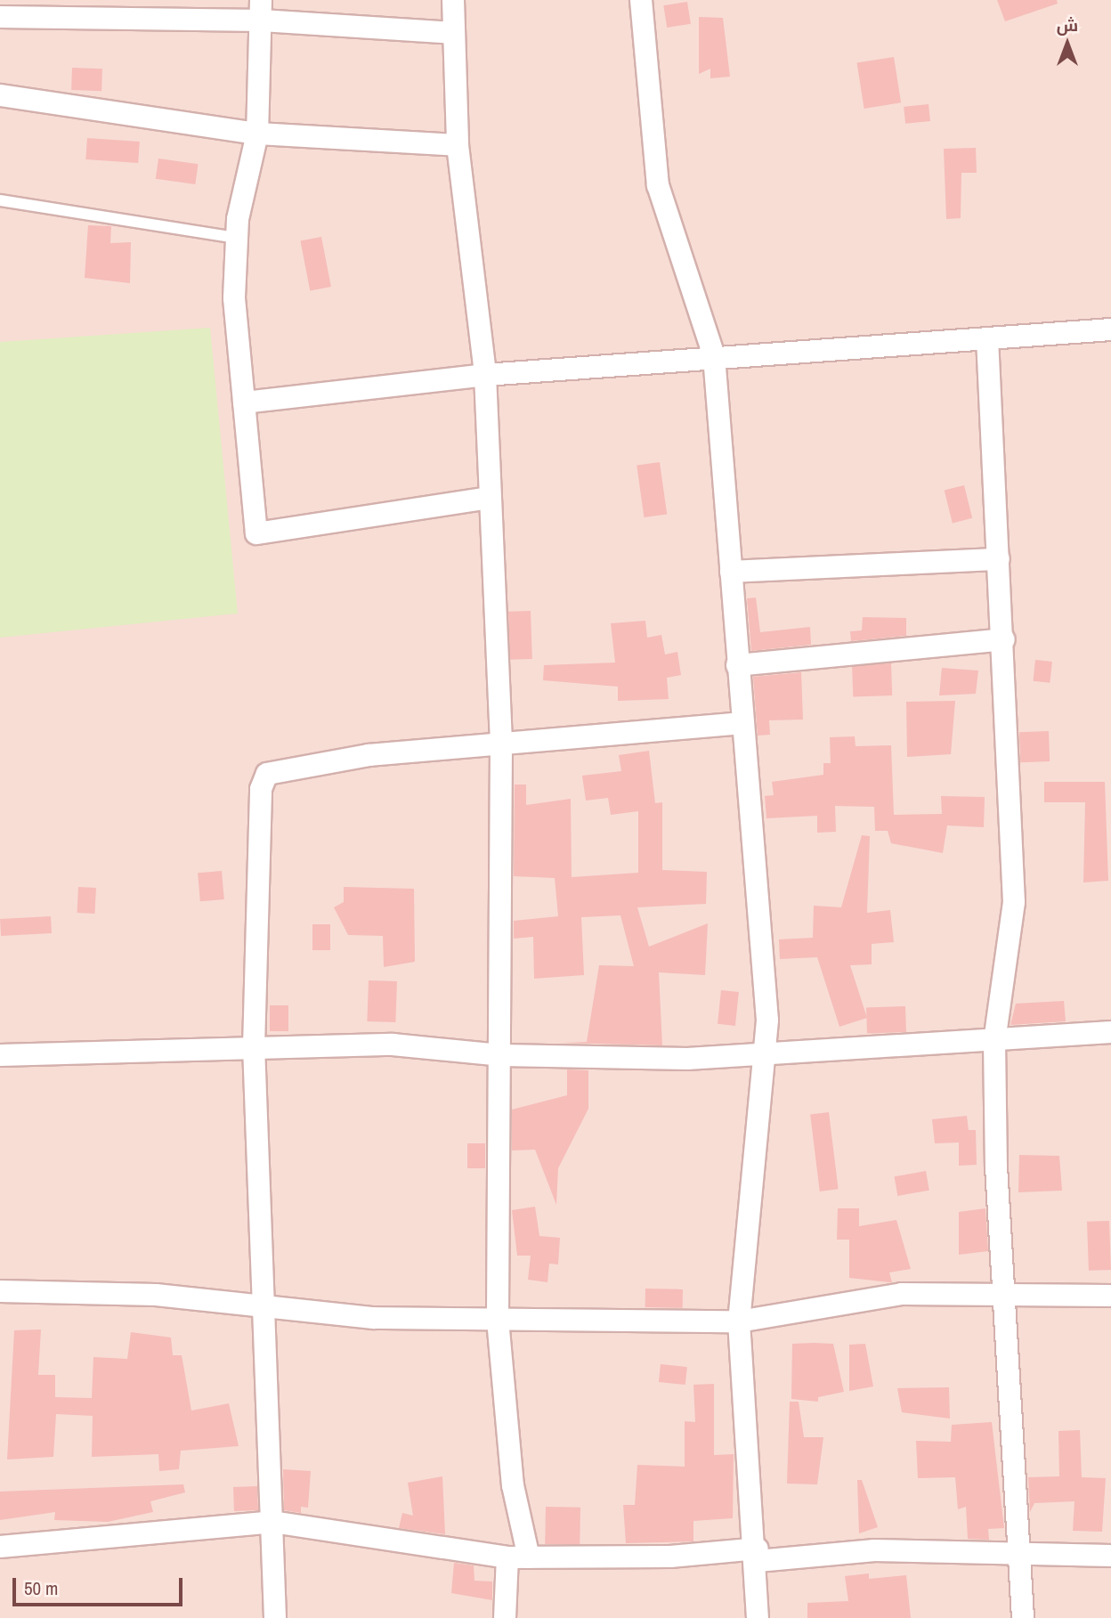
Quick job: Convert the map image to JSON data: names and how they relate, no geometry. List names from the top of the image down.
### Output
{
  "scale_bar": "50 m",
  "north": "top"
}
